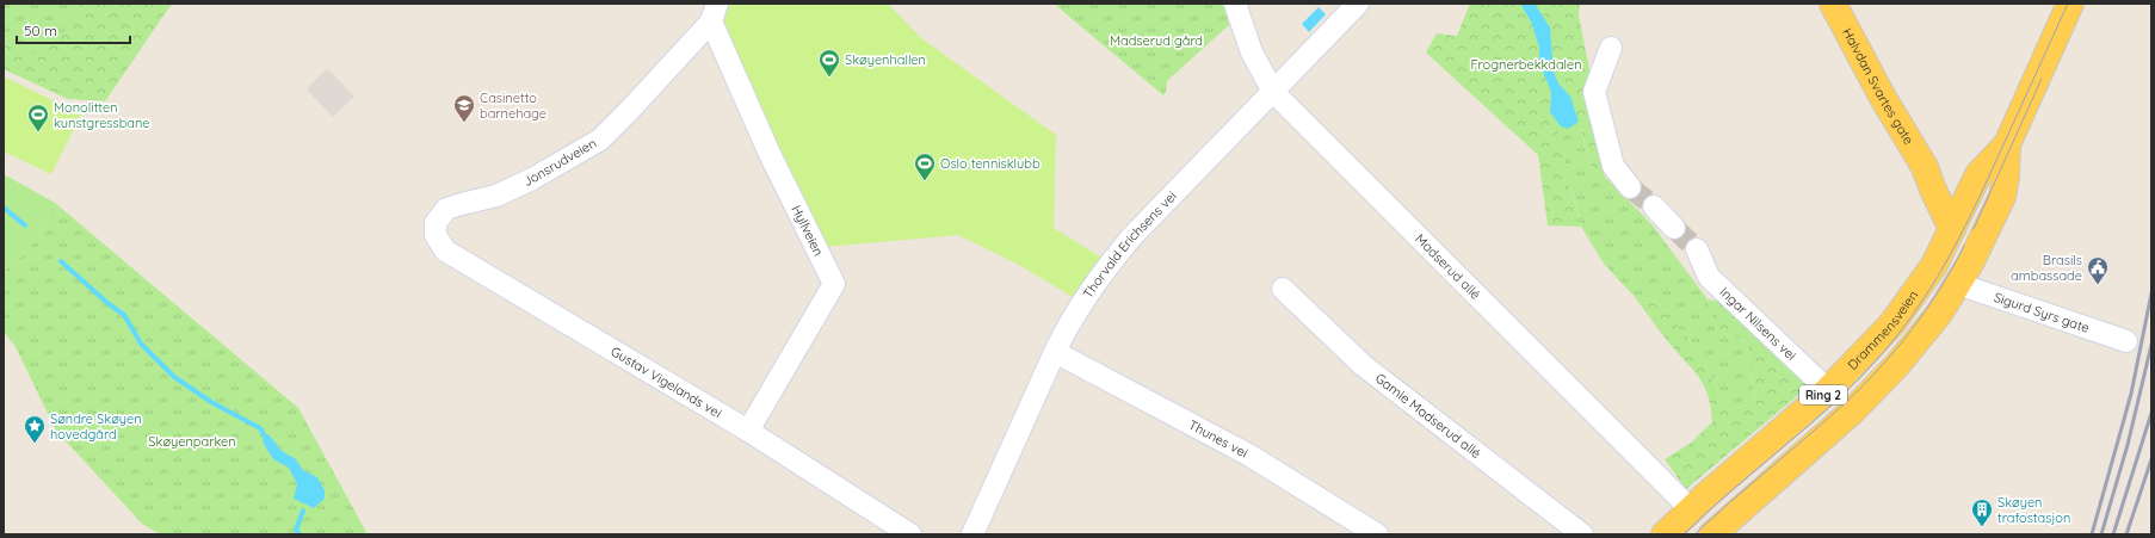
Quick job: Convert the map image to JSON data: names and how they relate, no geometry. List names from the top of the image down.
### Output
{
  "streets": {
    "main road": ["Halvdan Svartes gate", "Drammensveien", "Ring 2"],
    "street": [
      "Jonsrudveien",
      "Hyllveien",
      "Thorvald Erichsens vei",
      "Madserud allé",
      "Sigurd Syrs gate",
      "Ingar Nilsens vei",
      "Gustav Vigelands vei",
      "Gamle Madserud allé",
      "Thunes vei"
    ]
  },
  "crossings": [
    ["Halvdan Svartes gate", "Drammensveien"],
    ["Jonsrudveien", "Hyllveien"],
    ["Jonsrudveien", "Gustav Vigelands vei"],
    ["Hyllveien", "Gustav Vigelands vei"],
    ["Thorvald Erichsens vei", "Madserud allé"],
    ["Thorvald Erichsens vei", "Thunes vei"],
    ["Madserud allé", "Drammensveien"],
    ["Sigurd Syrs gate", "Drammensveien"],
    ["Ingar Nilsens vei", "Drammensveien"]
  ],
  "parks": ["Madserud gård", "Frognerbekkdalen", "Skøyenparken"],
  "places": {
    "sports": ["Skøyenhallen", "Monolitten kunstgressbane", "Oslo tennisklubb"],
    "school or university": ["Casinetto barnehage"],
    "public building": ["Brasils ambassade"],
    "place": ["Søndre Skøyen hovedgård"],
    "building": ["Skøyen trafostasjon"]
  },
  "scale_bar": "50 m"
}
